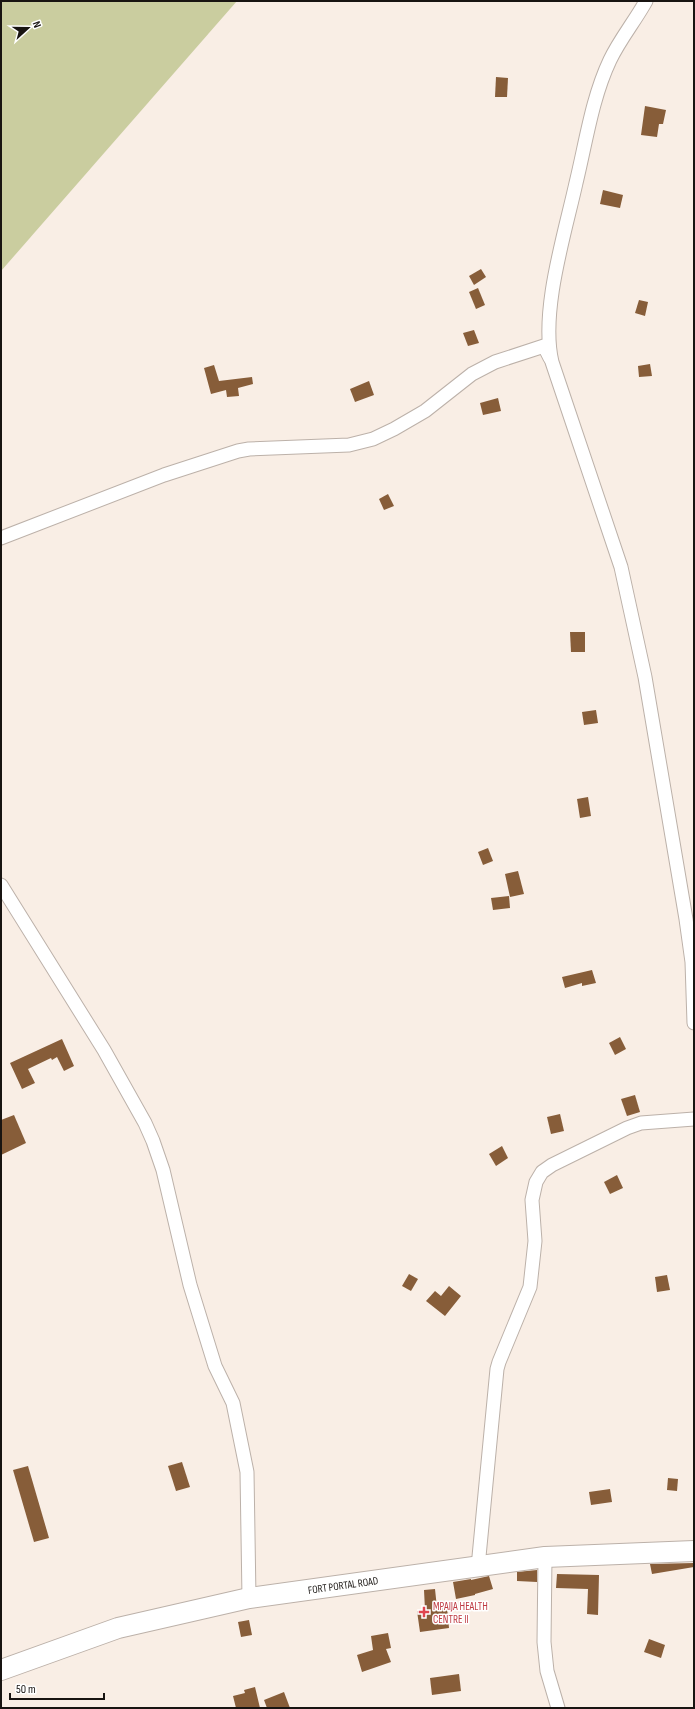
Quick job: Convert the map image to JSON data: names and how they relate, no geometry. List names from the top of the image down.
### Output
{
  "streets": {
    "main road": ["FORT PORTAL ROAD"]
  },
  "places": {
    "health": ["MPAIJA HEALTH CENTRE II"]
  },
  "scale_bar": "50 m",
  "north": "right"
}
